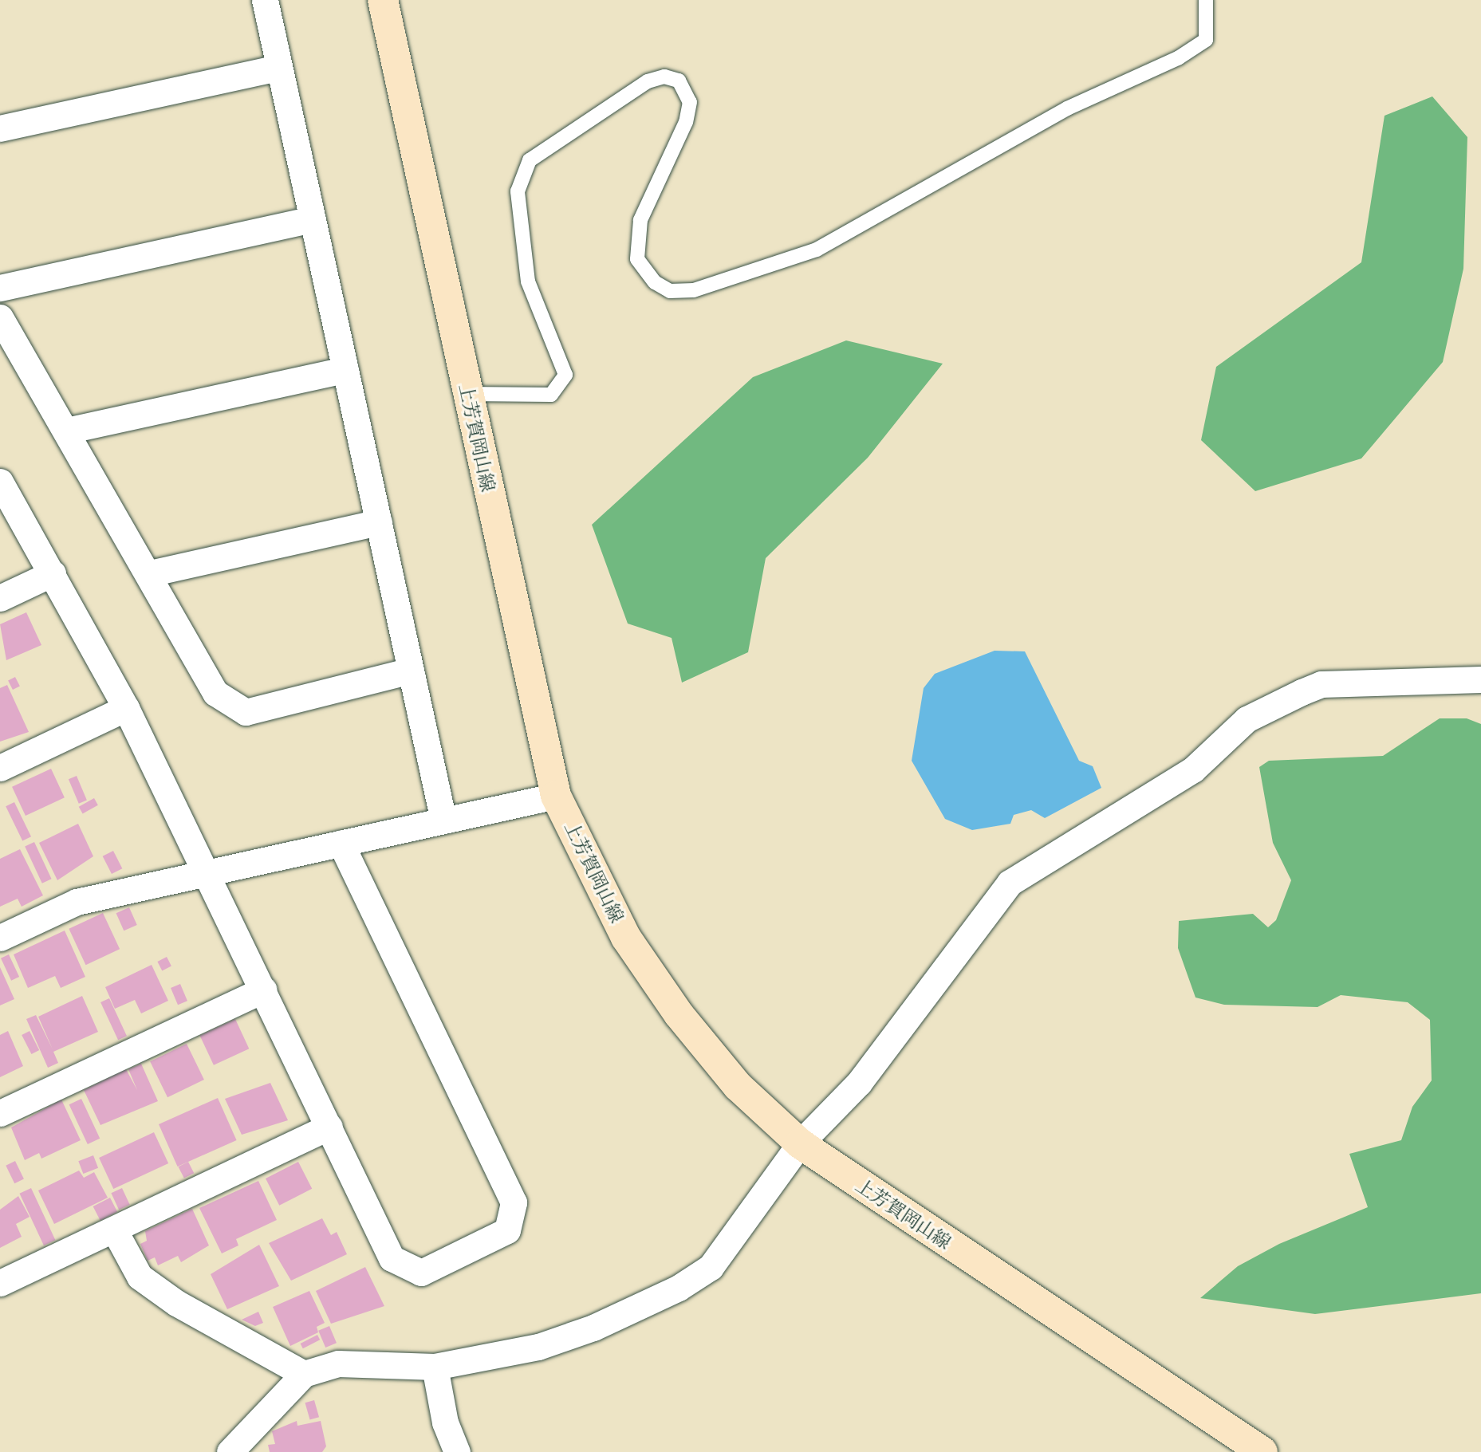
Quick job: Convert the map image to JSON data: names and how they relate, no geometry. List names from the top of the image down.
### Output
{
  "streets": {
    "main road": ["上芳賀岡山線"]
  }
}
